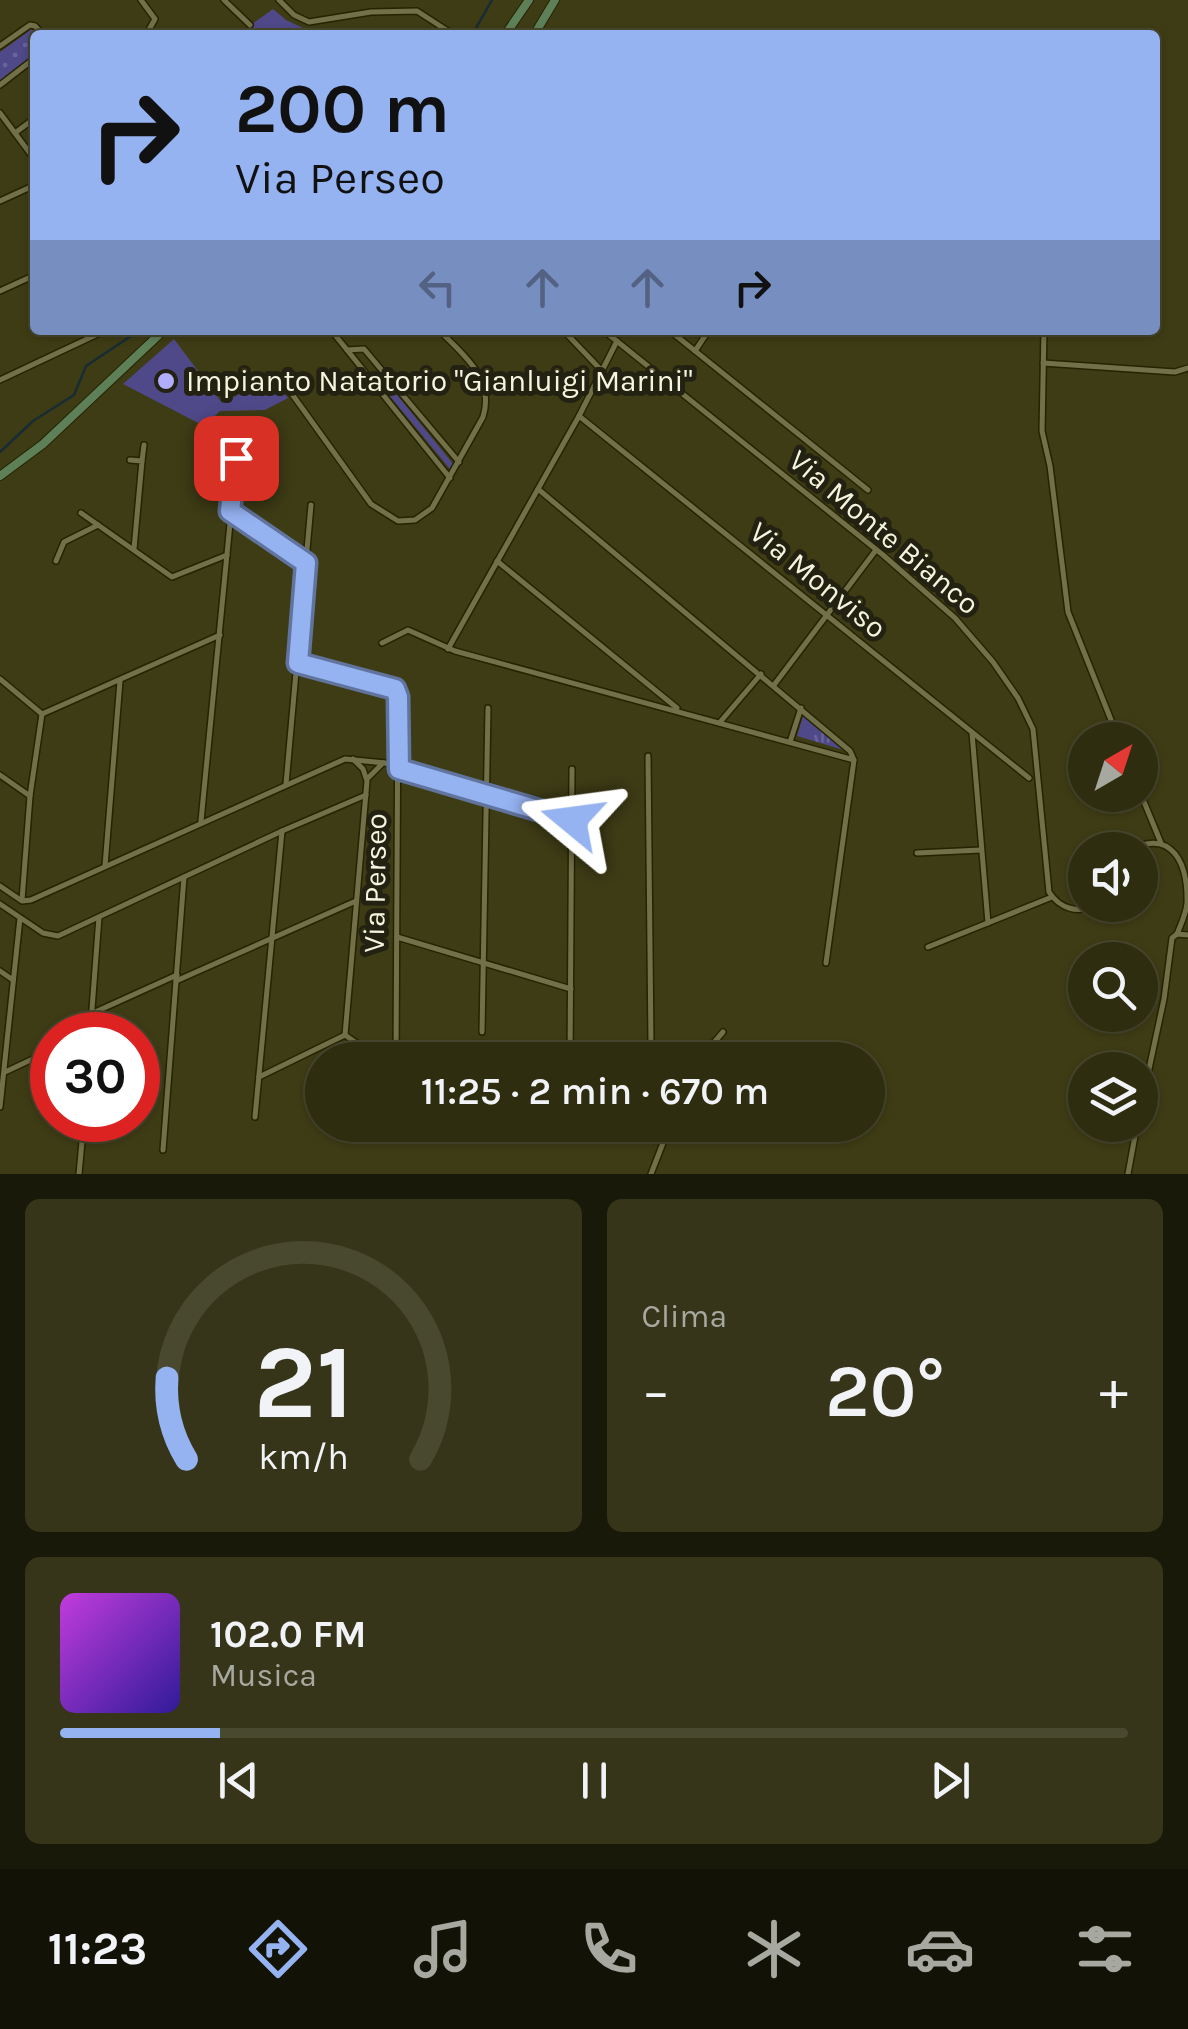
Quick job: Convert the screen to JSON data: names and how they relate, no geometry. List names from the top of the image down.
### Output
{
  "streets": {
    "street": ["Via Monte Bianco", "Via Monviso", "Via Perseo"]
  },
  "places": ["Impianto Natatorio \"Gianluigi Marini\""],
  "north": "top right",
  "page": {
    "turn": ["200 m", "Via Perseo"],
    "limit": "30",
    "trip": "11:25 · 2 min · 670 m",
    "tile": "Clima",
    "heat": ["−", "20°", "+"],
    "song": ["102.0 FM", "Musica"],
    "tabs": "11:23",
    "gauge": ["21", "km/h"]
  }
}
